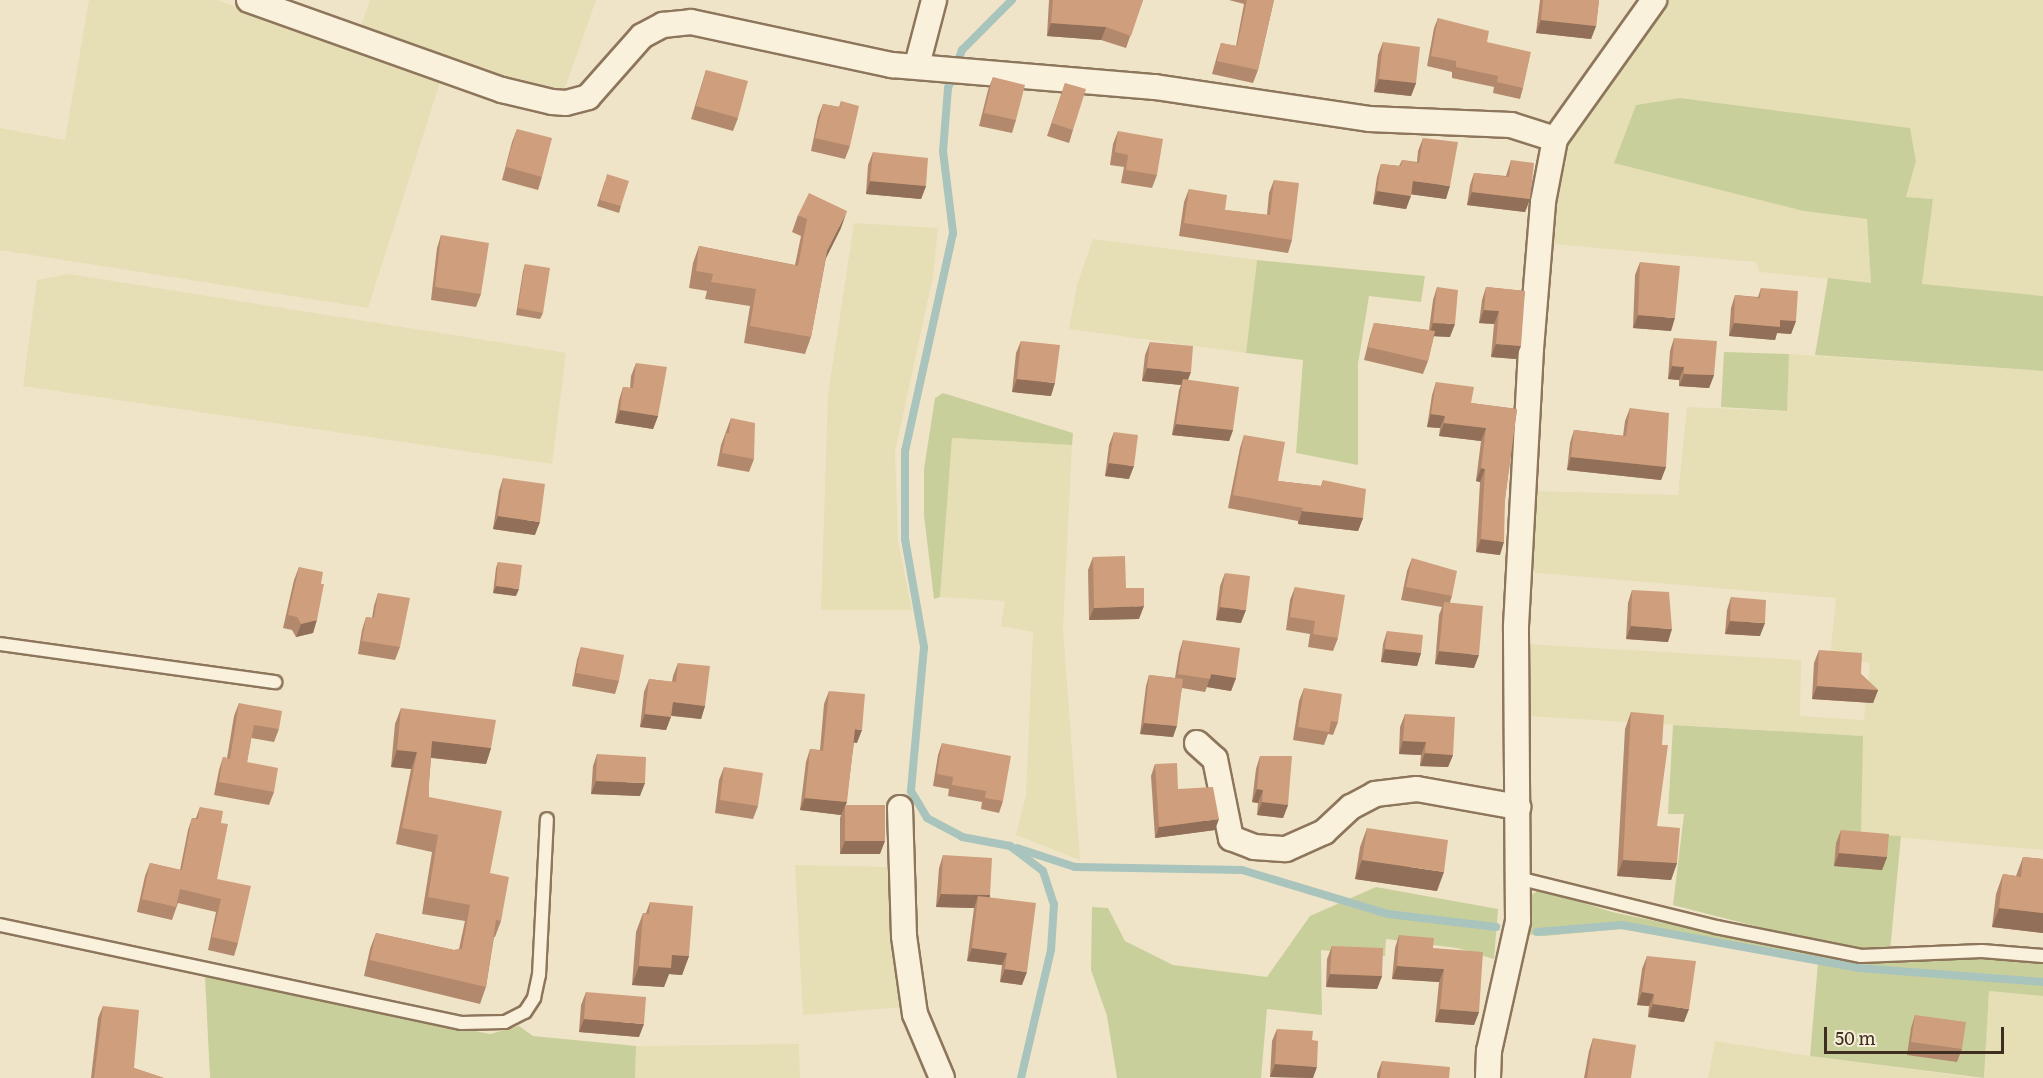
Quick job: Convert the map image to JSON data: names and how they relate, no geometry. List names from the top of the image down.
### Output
{
  "scale_bar": "50 m"
}
